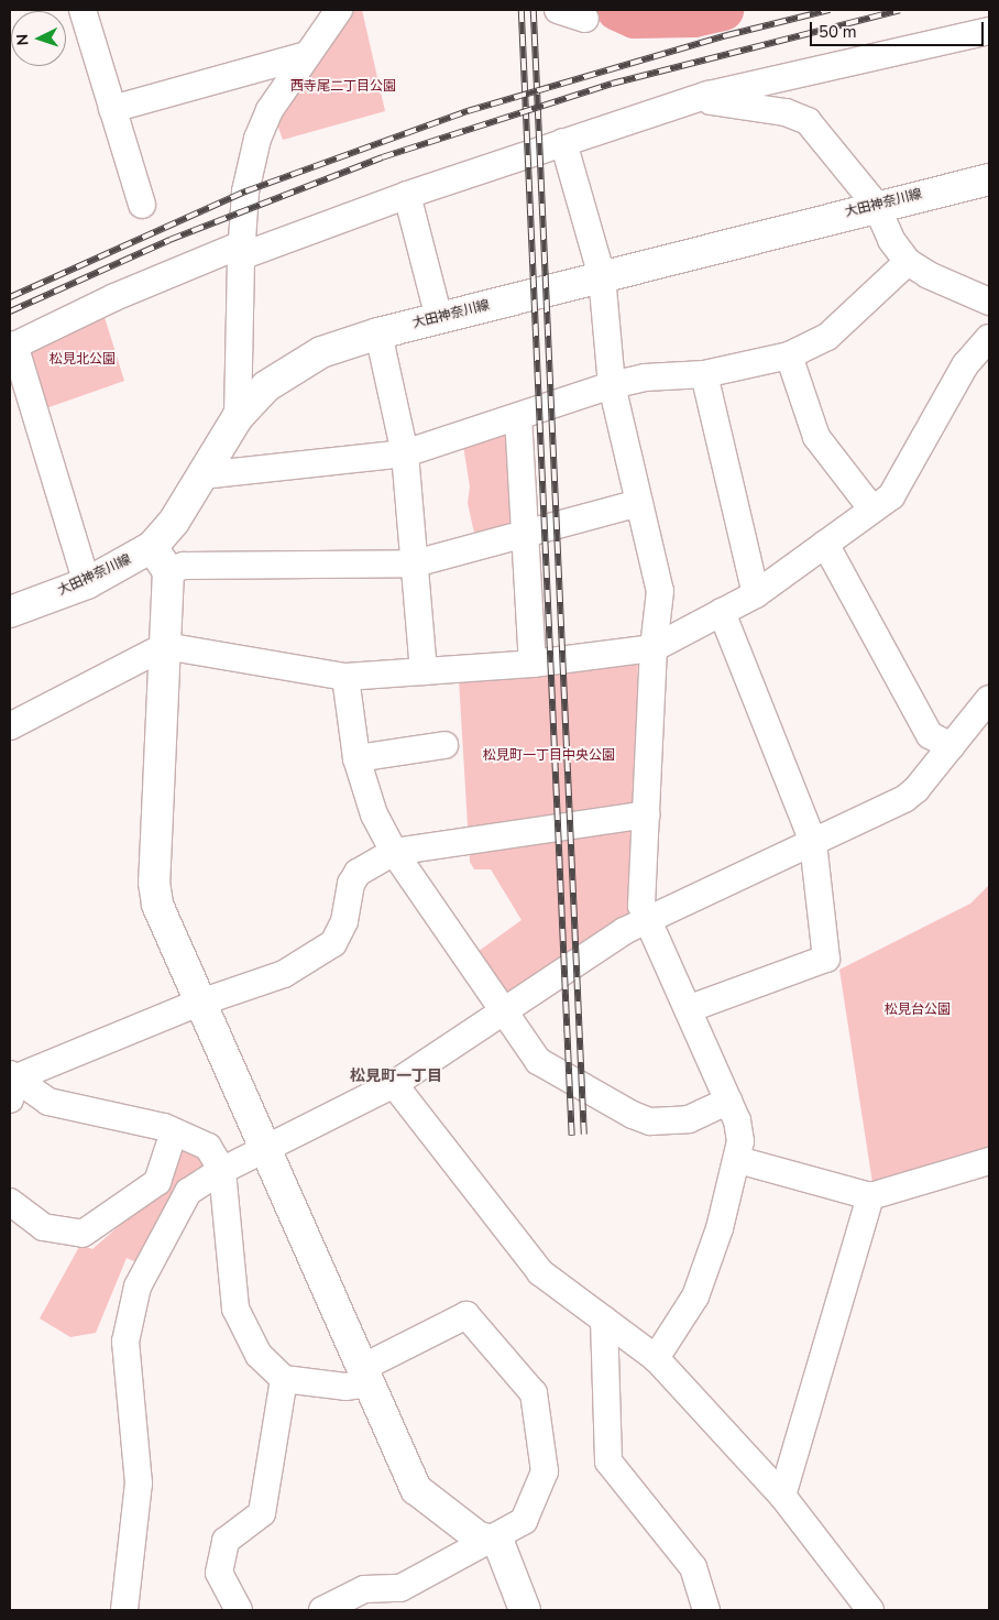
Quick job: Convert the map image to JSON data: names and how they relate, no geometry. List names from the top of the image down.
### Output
{
  "streets": {
    "street": ["大田神奈川線"]
  },
  "districts": ["松見町一丁目"],
  "parks": [
    "西寺尾二丁目公園",
    "松見北公園",
    "松見町一丁目中央公園",
    "松見台公園"
  ],
  "scale_bar": "50 m",
  "north": "left"
}
